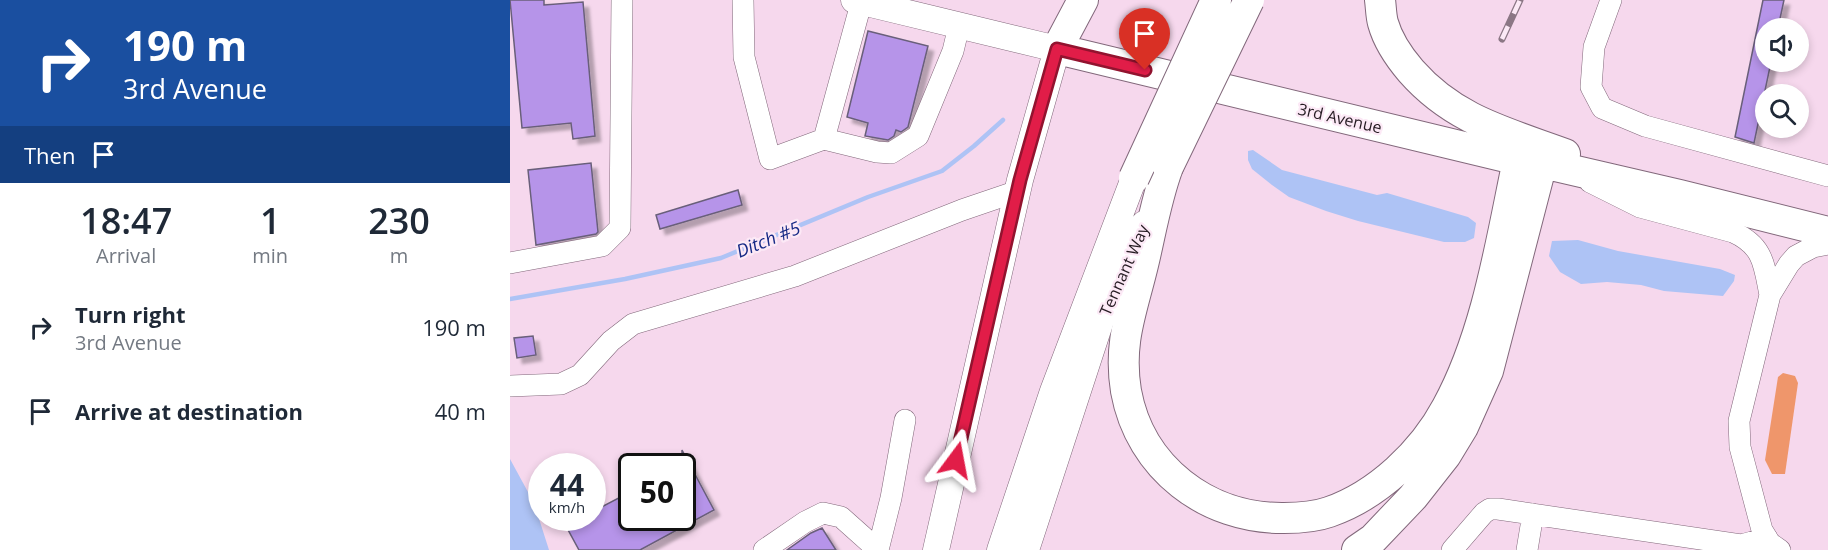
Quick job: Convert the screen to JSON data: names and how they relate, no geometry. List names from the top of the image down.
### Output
{
  "streets": {
    "highway": ["3rd Avenue", "Tennant Way"]
  },
  "water": ["Ditch #5"],
  "page": {
    "turn": ["190 m", "3rd Avenue"],
    "then": "Then",
    "eta": [
      "18:47",
      "Arrival",
      "1",
      "min",
      "230",
      "m"
    ],
    "list": [
      {
        "name": "Turn right",
        "note": "3rd Avenue",
        "value": "190 m"
      },
      {
        "name": "Arrive at destination",
        "value": "40 m"
      }
    ],
    "speed": "44 km/h",
    "limit": "50"
  }
}
